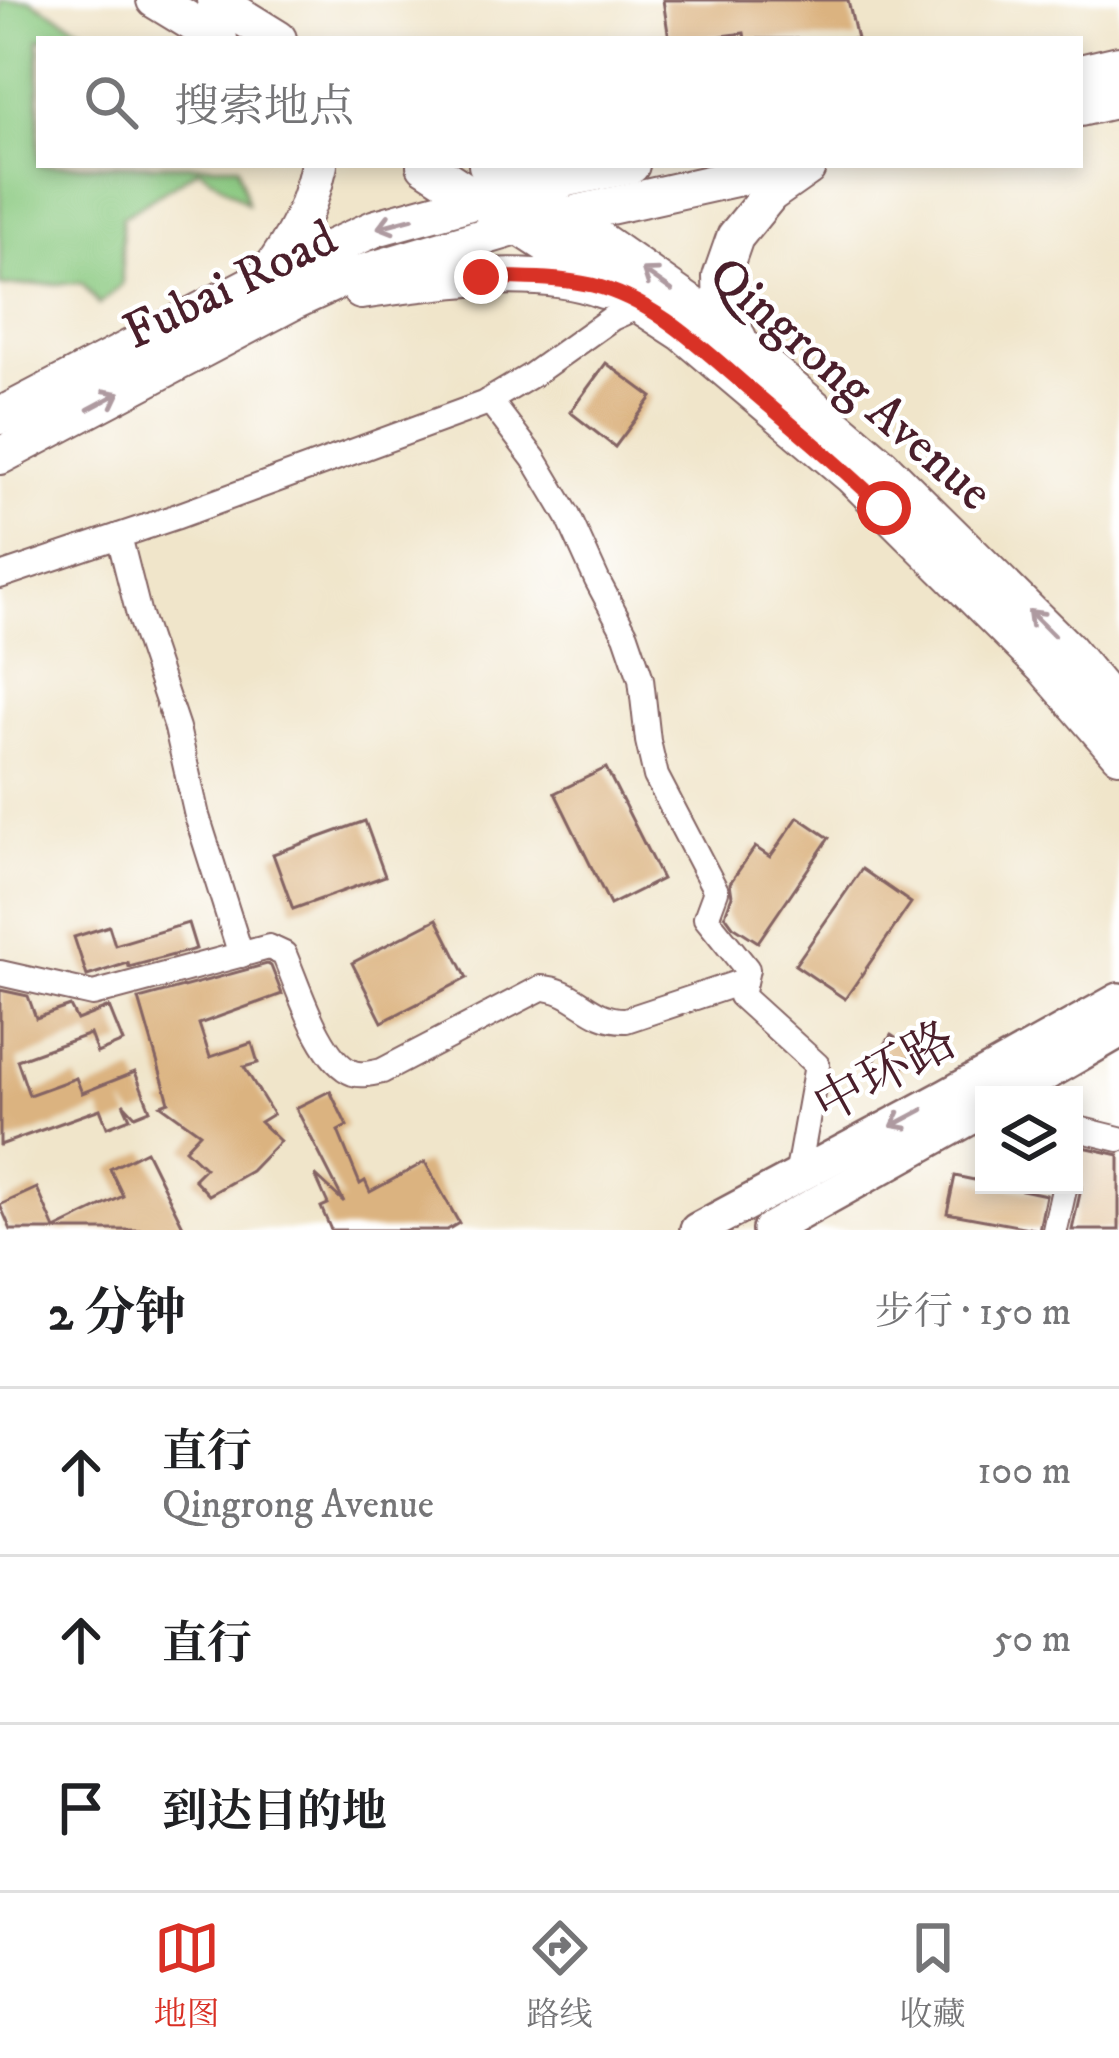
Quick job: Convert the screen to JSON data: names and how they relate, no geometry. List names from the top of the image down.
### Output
{
  "streets": {
    "main road": ["Fubai Road", "Qingrong Avenue"],
    "street": ["中环路"]
  },
  "crossings": [
    ["Fubai Road", "Qingrong Avenue"]
  ],
  "page": {
    "search": "搜索地点",
    "heading": ["2 分钟", "步行 · 150 m"],
    "list": [
      ["直行", "Qingrong Avenue", "100 m"],
      ["直行", "50 m"],
      "到达目的地"
    ],
    "nav": ["地图", "路线", "收藏"]
  }
}
